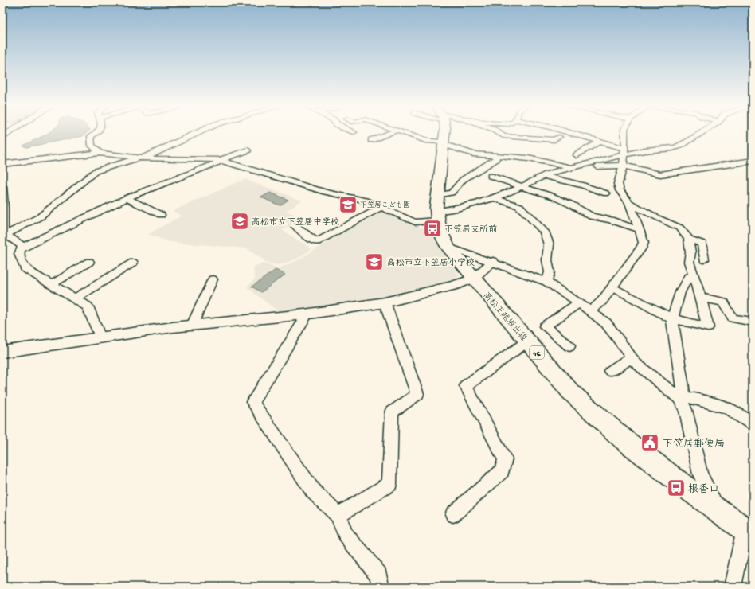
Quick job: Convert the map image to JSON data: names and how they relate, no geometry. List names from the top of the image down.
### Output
{
  "streets": {
    "main road": ["高松王越坂出線", "16"]
  },
  "places": {
    "school or university": ["下笠居こども園", "高松市立下笠居中学校", "高松市立下笠居小学校"],
    "bus stop": ["下笠居支所前", "根香口"],
    "public building": ["下笠居郵便局"]
  }
}
